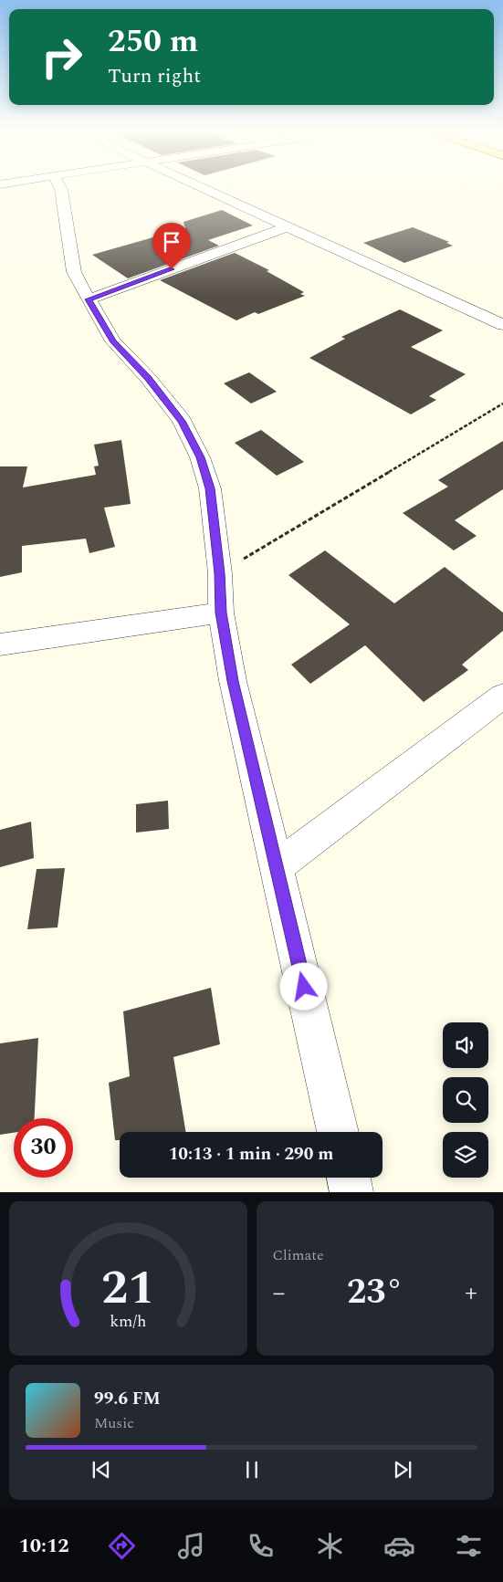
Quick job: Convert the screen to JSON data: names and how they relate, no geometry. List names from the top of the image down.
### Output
{
  "page": {
    "turn": ["250 m", "Turn right"],
    "limit": "30",
    "trip": "10:13 · 1 min · 290 m",
    "tile": "Climate",
    "heat": ["−", "23°", "+"],
    "song": ["99.6 FM", "Music"],
    "tabs": "10:12",
    "gauge": ["21", "km/h"]
  }
}
